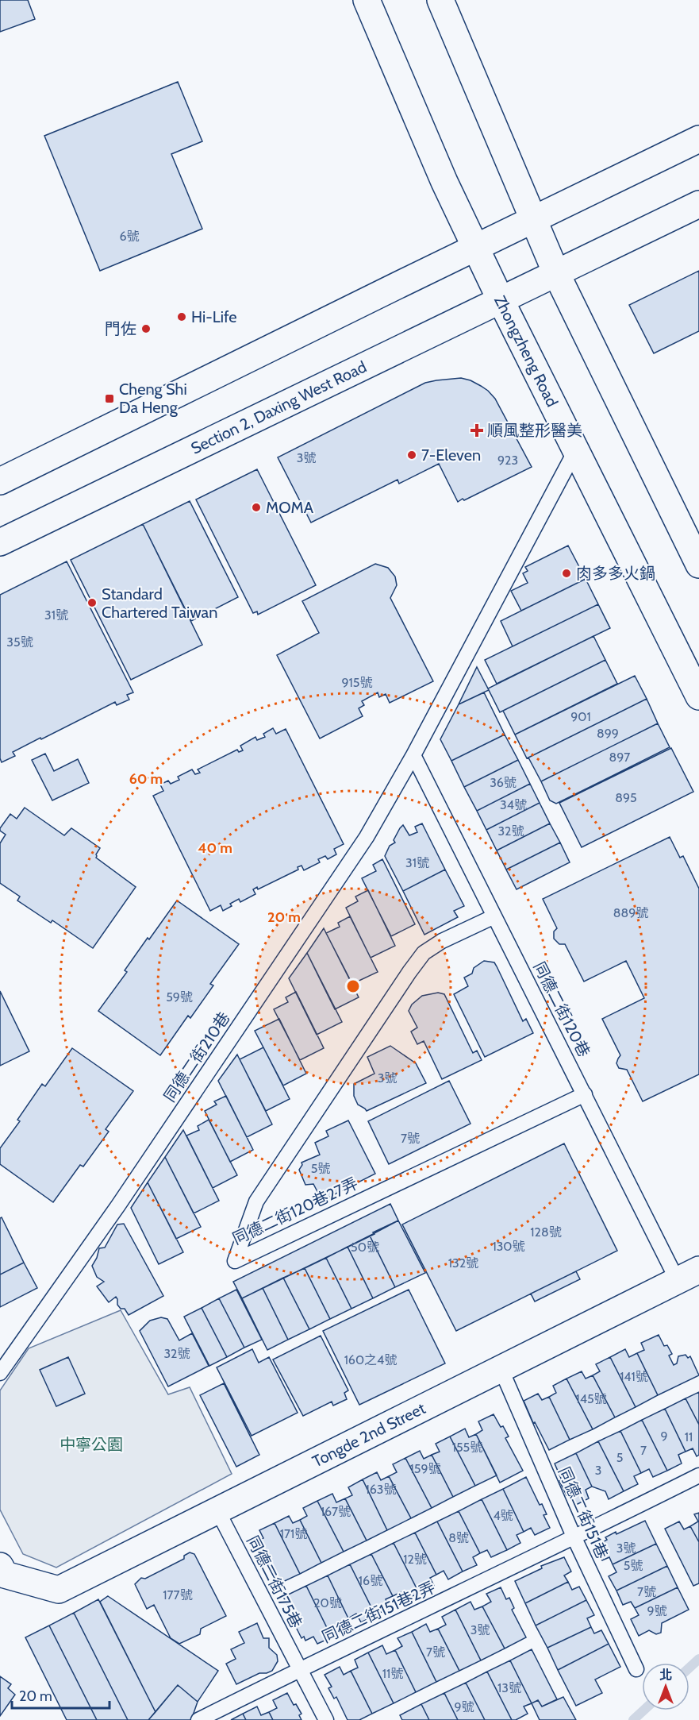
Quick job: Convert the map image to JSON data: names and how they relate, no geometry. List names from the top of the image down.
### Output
{
  "streets": {
    "street": ["Zhongzheng Road", "Section 2, Daxing West Road", "Tongde 2nd Street"],
    "lane": [
      "同德二街120巷",
      "同德二街210巷",
      "同德二街120巷27弄",
      "同德二街151巷",
      "同德二街175巷",
      "同德二街151巷2弄"
    ]
  },
  "crossings": [
    ["Zhongzheng Road", "Section 2, Daxing West Road"],
    ["Zhongzheng Road", "同德二街210巷"],
    ["同德二街120巷", "同德二街210巷"],
    ["同德二街120巷", "同德二街120巷27弄"],
    ["同德二街120巷", "Tongde 2nd Street"],
    ["Tongde 2nd Street", "同德二街151巷"],
    ["Tongde 2nd Street", "同德二街175巷"],
    ["同德二街151巷", "同德二街151巷2弄"],
    ["同德二街175巷", "同德二街151巷2弄"]
  ],
  "parks": ["中寧公園"],
  "places": {
    "other": [
      "Hi-Life",
      "門佐",
      "7-Eleven",
      "MOMA",
      "肉多多火鍋",
      "Standard Chartered Taiwan"
    ],
    "transit": ["Cheng Shi Da Heng"],
    "health": ["順風整形醫美"]
  },
  "house_numbers": [
    "6號",
    "3號",
    "923",
    "31號",
    "35號",
    "915號",
    "901",
    "899",
    "897",
    "36號",
    "895",
    "34號",
    "32號",
    "31號",
    "889號",
    "59號",
    "3號",
    "7號",
    "5號",
    "128號",
    "130號",
    "50號",
    "132號",
    "32號",
    "160之4號",
    "141號",
    "145號",
    "9",
    "11",
    "155號",
    "7",
    "5",
    "159號",
    "3",
    "163號",
    "167號",
    "4號",
    "171號",
    "8號",
    "3號",
    "12號",
    "5號",
    "16號",
    "7號",
    "177號",
    "20號",
    "9號",
    "3號",
    "7號",
    "11號",
    "13號",
    "9號"
  ],
  "scale_bar": "20 m",
  "north": "top",
  "rings": ["60 m", "40 m", "20 m"]
}
